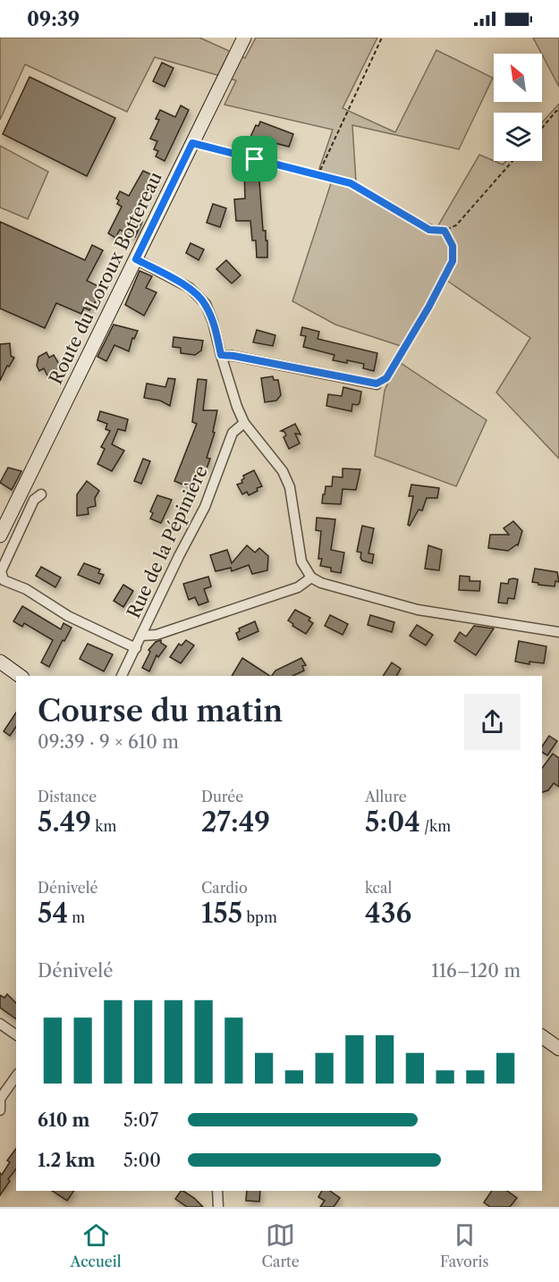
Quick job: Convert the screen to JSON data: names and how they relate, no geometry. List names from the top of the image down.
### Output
{
  "streets": {
    "main road": ["Route du Loroux Bottereau"],
    "street": ["Rue de la Pépinière"]
  },
  "north": "top left",
  "page": {
    "status": "09:39",
    "heading": ["Course du matin", "09:39 · 9 × 610 m"],
    "stats": [
      ["Distance", "5.49 km"],
      ["Durée", "27:49"],
      ["Allure", "5:04 /km"],
      ["Dénivelé", "54 m"],
      ["Cardio", "155 bpm"],
      ["kcal", "436"]
    ],
    "chart": ["Dénivelé", "116–120 m"],
    "list": [
      {
        "name": "610 m",
        "note": "5:07"
      },
      {
        "name": "1.2 km",
        "note": "5:00"
      }
    ],
    "tabs": ["Accueil", "Carte", "Favoris"]
  }
}
